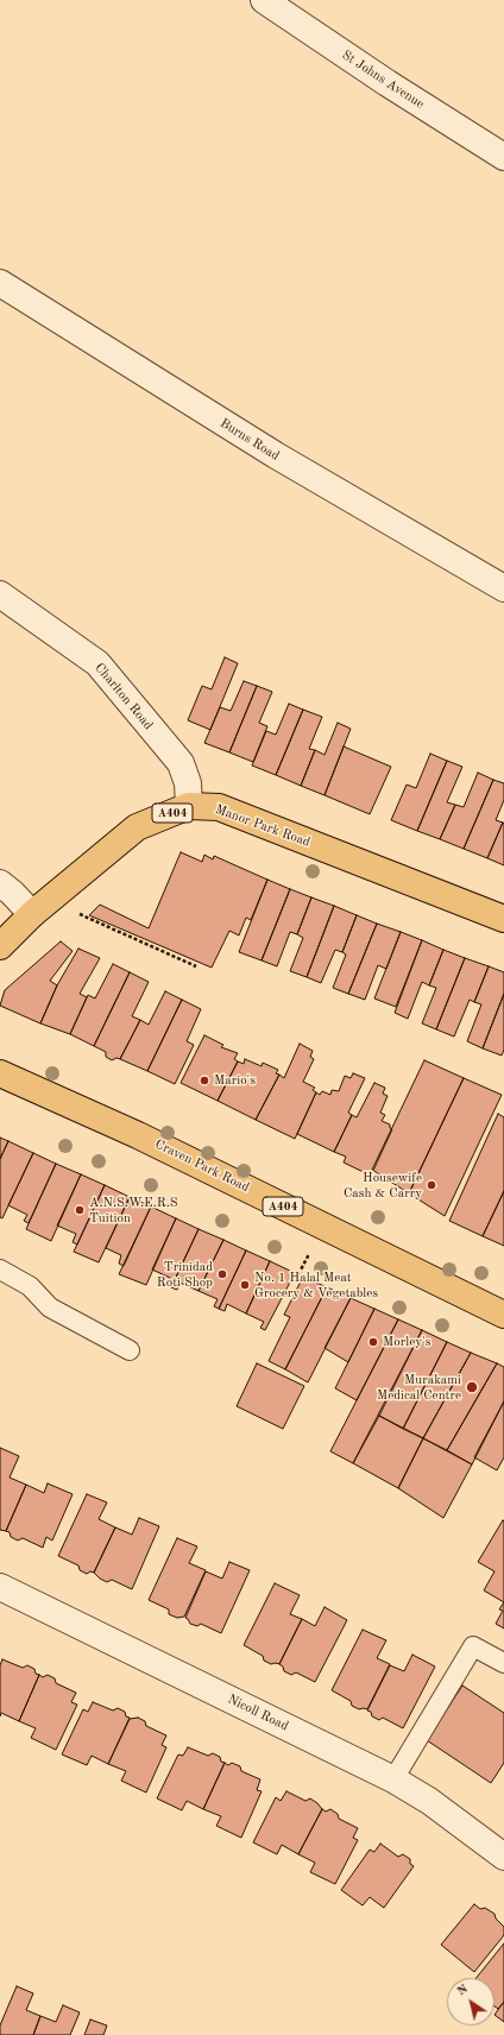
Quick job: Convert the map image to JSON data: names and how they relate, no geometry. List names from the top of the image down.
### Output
{
  "streets": {
    "main road": ["A404", "Manor Park Road", "Craven Park Road"],
    "street": [
      "St Johns Avenue",
      "Burns Road",
      "Charlton Road",
      "Nicoll Road"
    ]
  },
  "crossings": [
    ["Charlton Road", "Manor Park Road"]
  ],
  "places": [
    "Mario's",
    "Housewife Cash & Carry",
    "A.N.S.W.E.R.S Tuition",
    "Trinidad Roti Shop",
    "No. 1 Halal Meat Grocery & Vegetables",
    "Morley's",
    "Murakami Medical Centre"
  ],
  "north": "top left"
}
